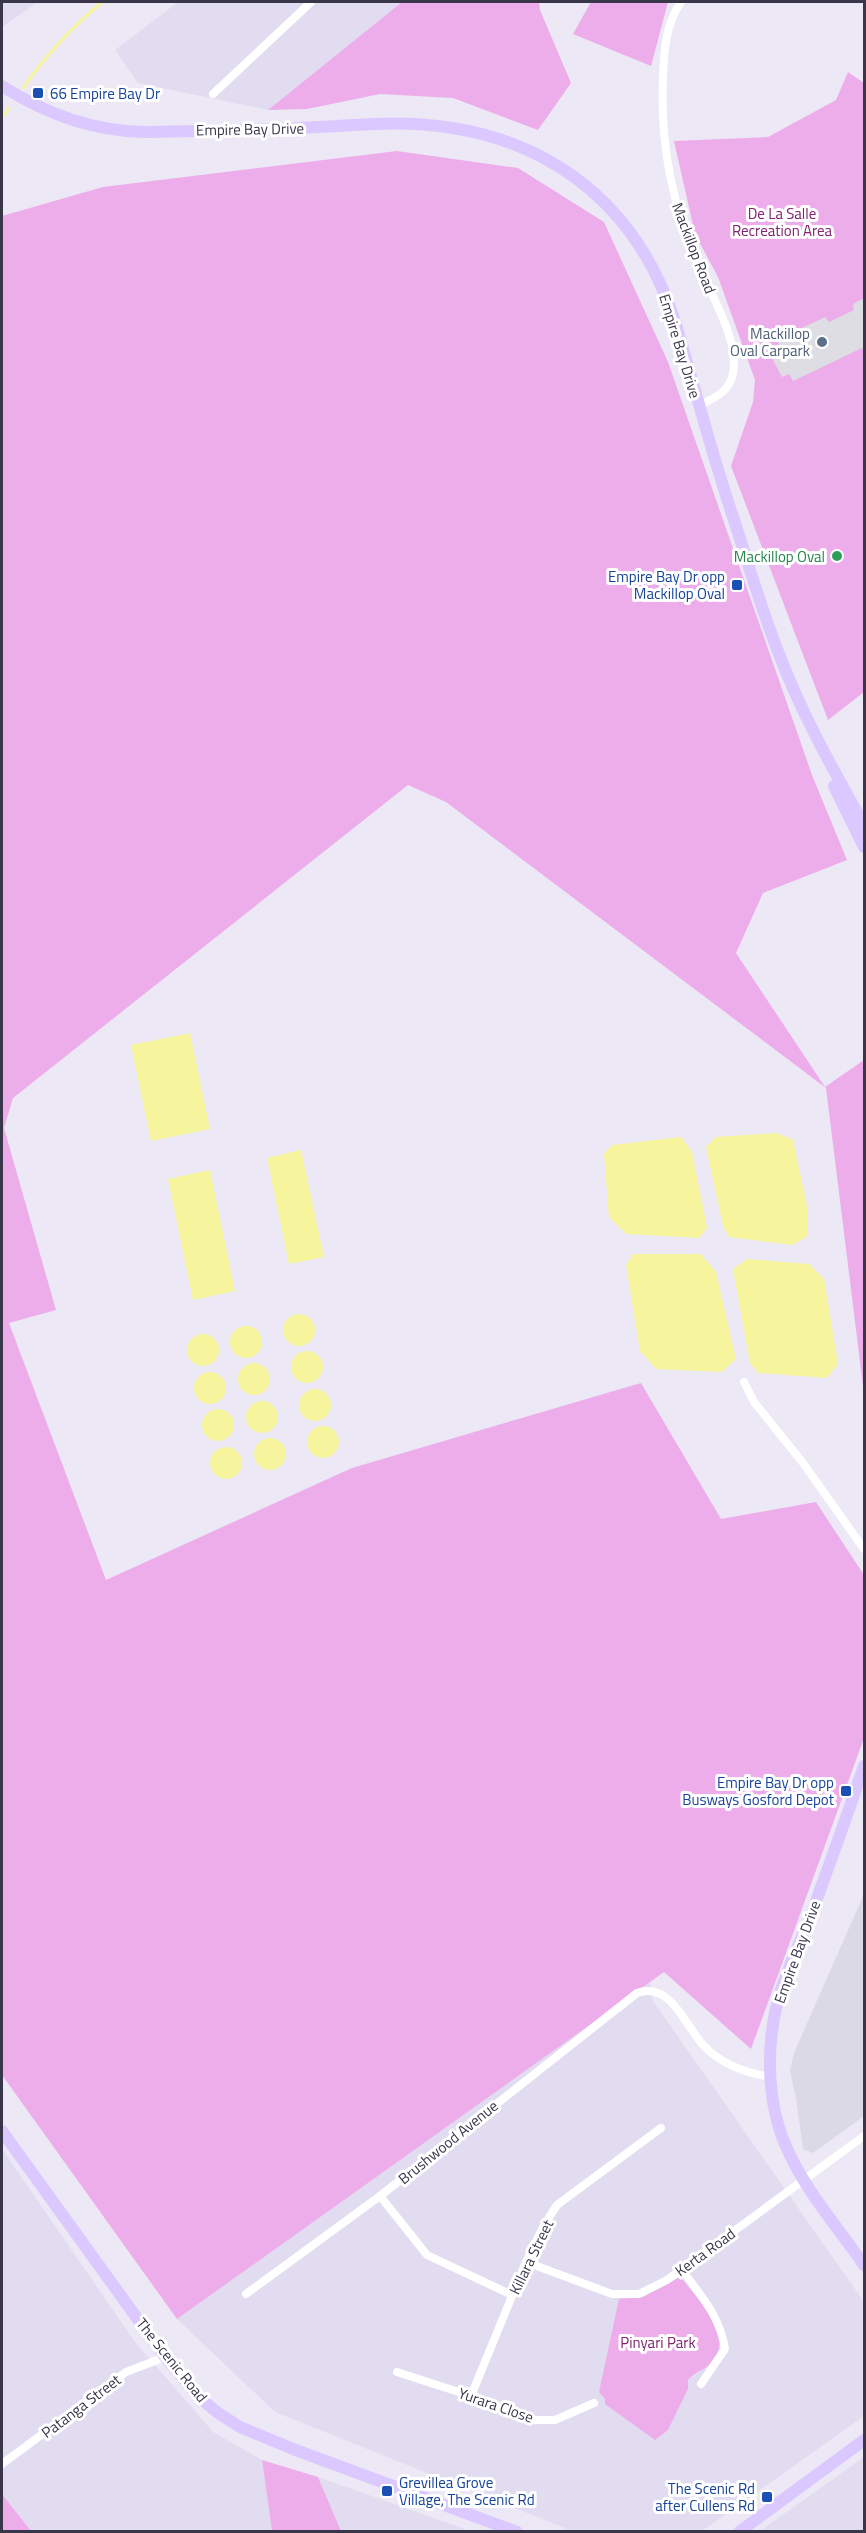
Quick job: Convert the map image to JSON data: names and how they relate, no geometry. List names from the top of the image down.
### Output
{
  "streets": {
    "main road": ["Empire Bay Drive", "The Scenic Road"],
    "street": [
      "Mackillop Road",
      "Brushwood Avenue",
      "Kerta Road",
      "Killara Street",
      "Yurara Close",
      "Patanga Street"
    ]
  },
  "crossings": [
    ["Empire Bay Drive", "Mackillop Road"],
    ["Empire Bay Drive", "Brushwood Avenue"],
    ["Empire Bay Drive", "Kerta Road"],
    ["Kerta Road", "Killara Street"],
    ["Killara Street", "Yurara Close"],
    ["The Scenic Road", "Patanga Street"]
  ],
  "parks": ["De La Salle Recreation Area", "Pinyari Park"],
  "places": {
    "transit": [
      "66 Empire Bay Dr",
      "Empire Bay Dr opp Mackillop Oval",
      "Empire Bay Dr opp Busways Gosford Depot",
      "Grevillea Grove Village, The Scenic Rd",
      "The Scenic Rd after Cullens Rd"
    ],
    "other": ["Mackillop Oval Carpark", "Mackillop Oval"]
  }
}
